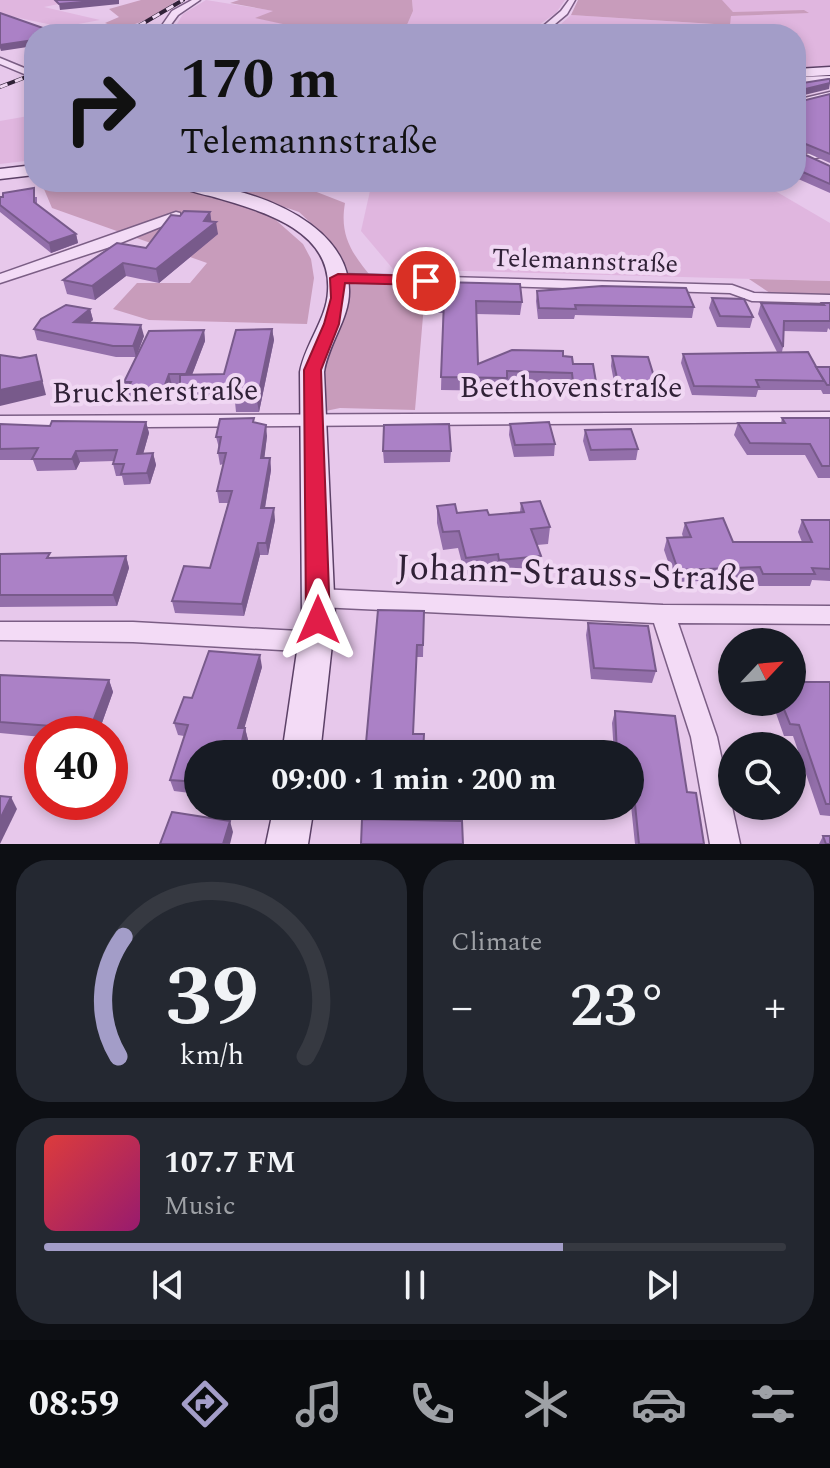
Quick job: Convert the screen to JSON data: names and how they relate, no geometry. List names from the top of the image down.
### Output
{
  "streets": {
    "street": [
      "Telemannstraße",
      "Beethovenstraße",
      "Brucknerstraße",
      "Johann-Strauss-Straße"
    ]
  },
  "crossings": [
    ["Beethovenstraße", "Brucknerstraße"]
  ],
  "north": "top right",
  "page": {
    "turn": ["170 m", "Telemannstraße"],
    "limit": "40",
    "trip": "09:00 · 1 min · 200 m",
    "tile": "Climate",
    "heat": ["−", "23°", "+"],
    "song": ["107.7 FM", "Music"],
    "tabs": "08:59",
    "gauge": ["39", "km/h"]
  }
}
